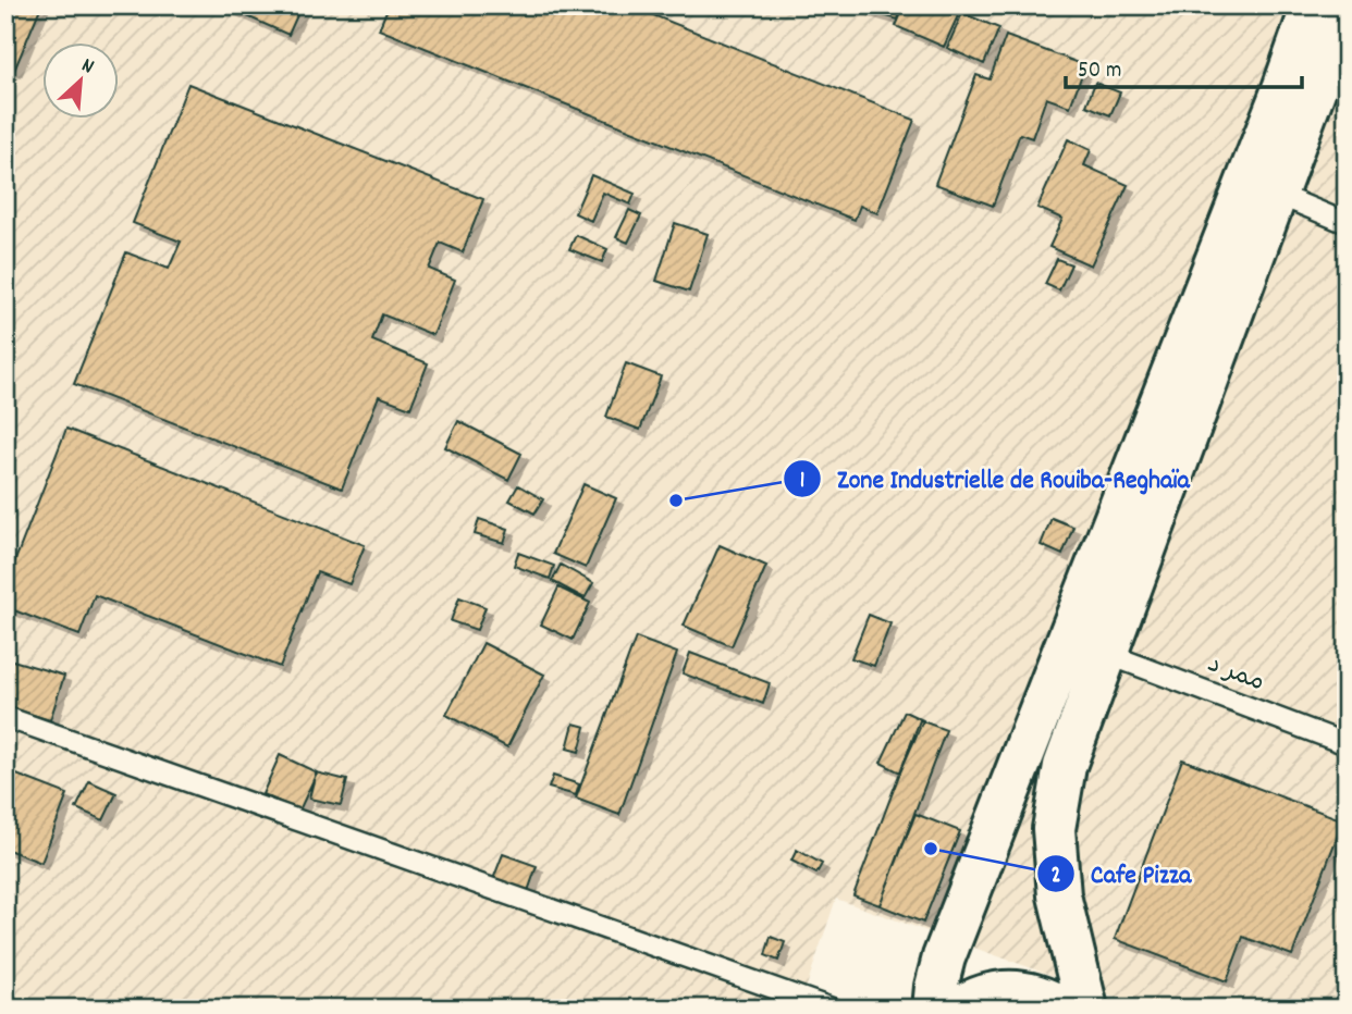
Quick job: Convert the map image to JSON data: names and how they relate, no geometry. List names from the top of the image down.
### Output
{
  "streets": {
    "lane": ["ممر د"]
  },
  "places": ["Zone Industrielle de Rouiba-Reghaïa", "Cafe Pizza"],
  "scale_bar": "50 m",
  "north": "top right"
}
